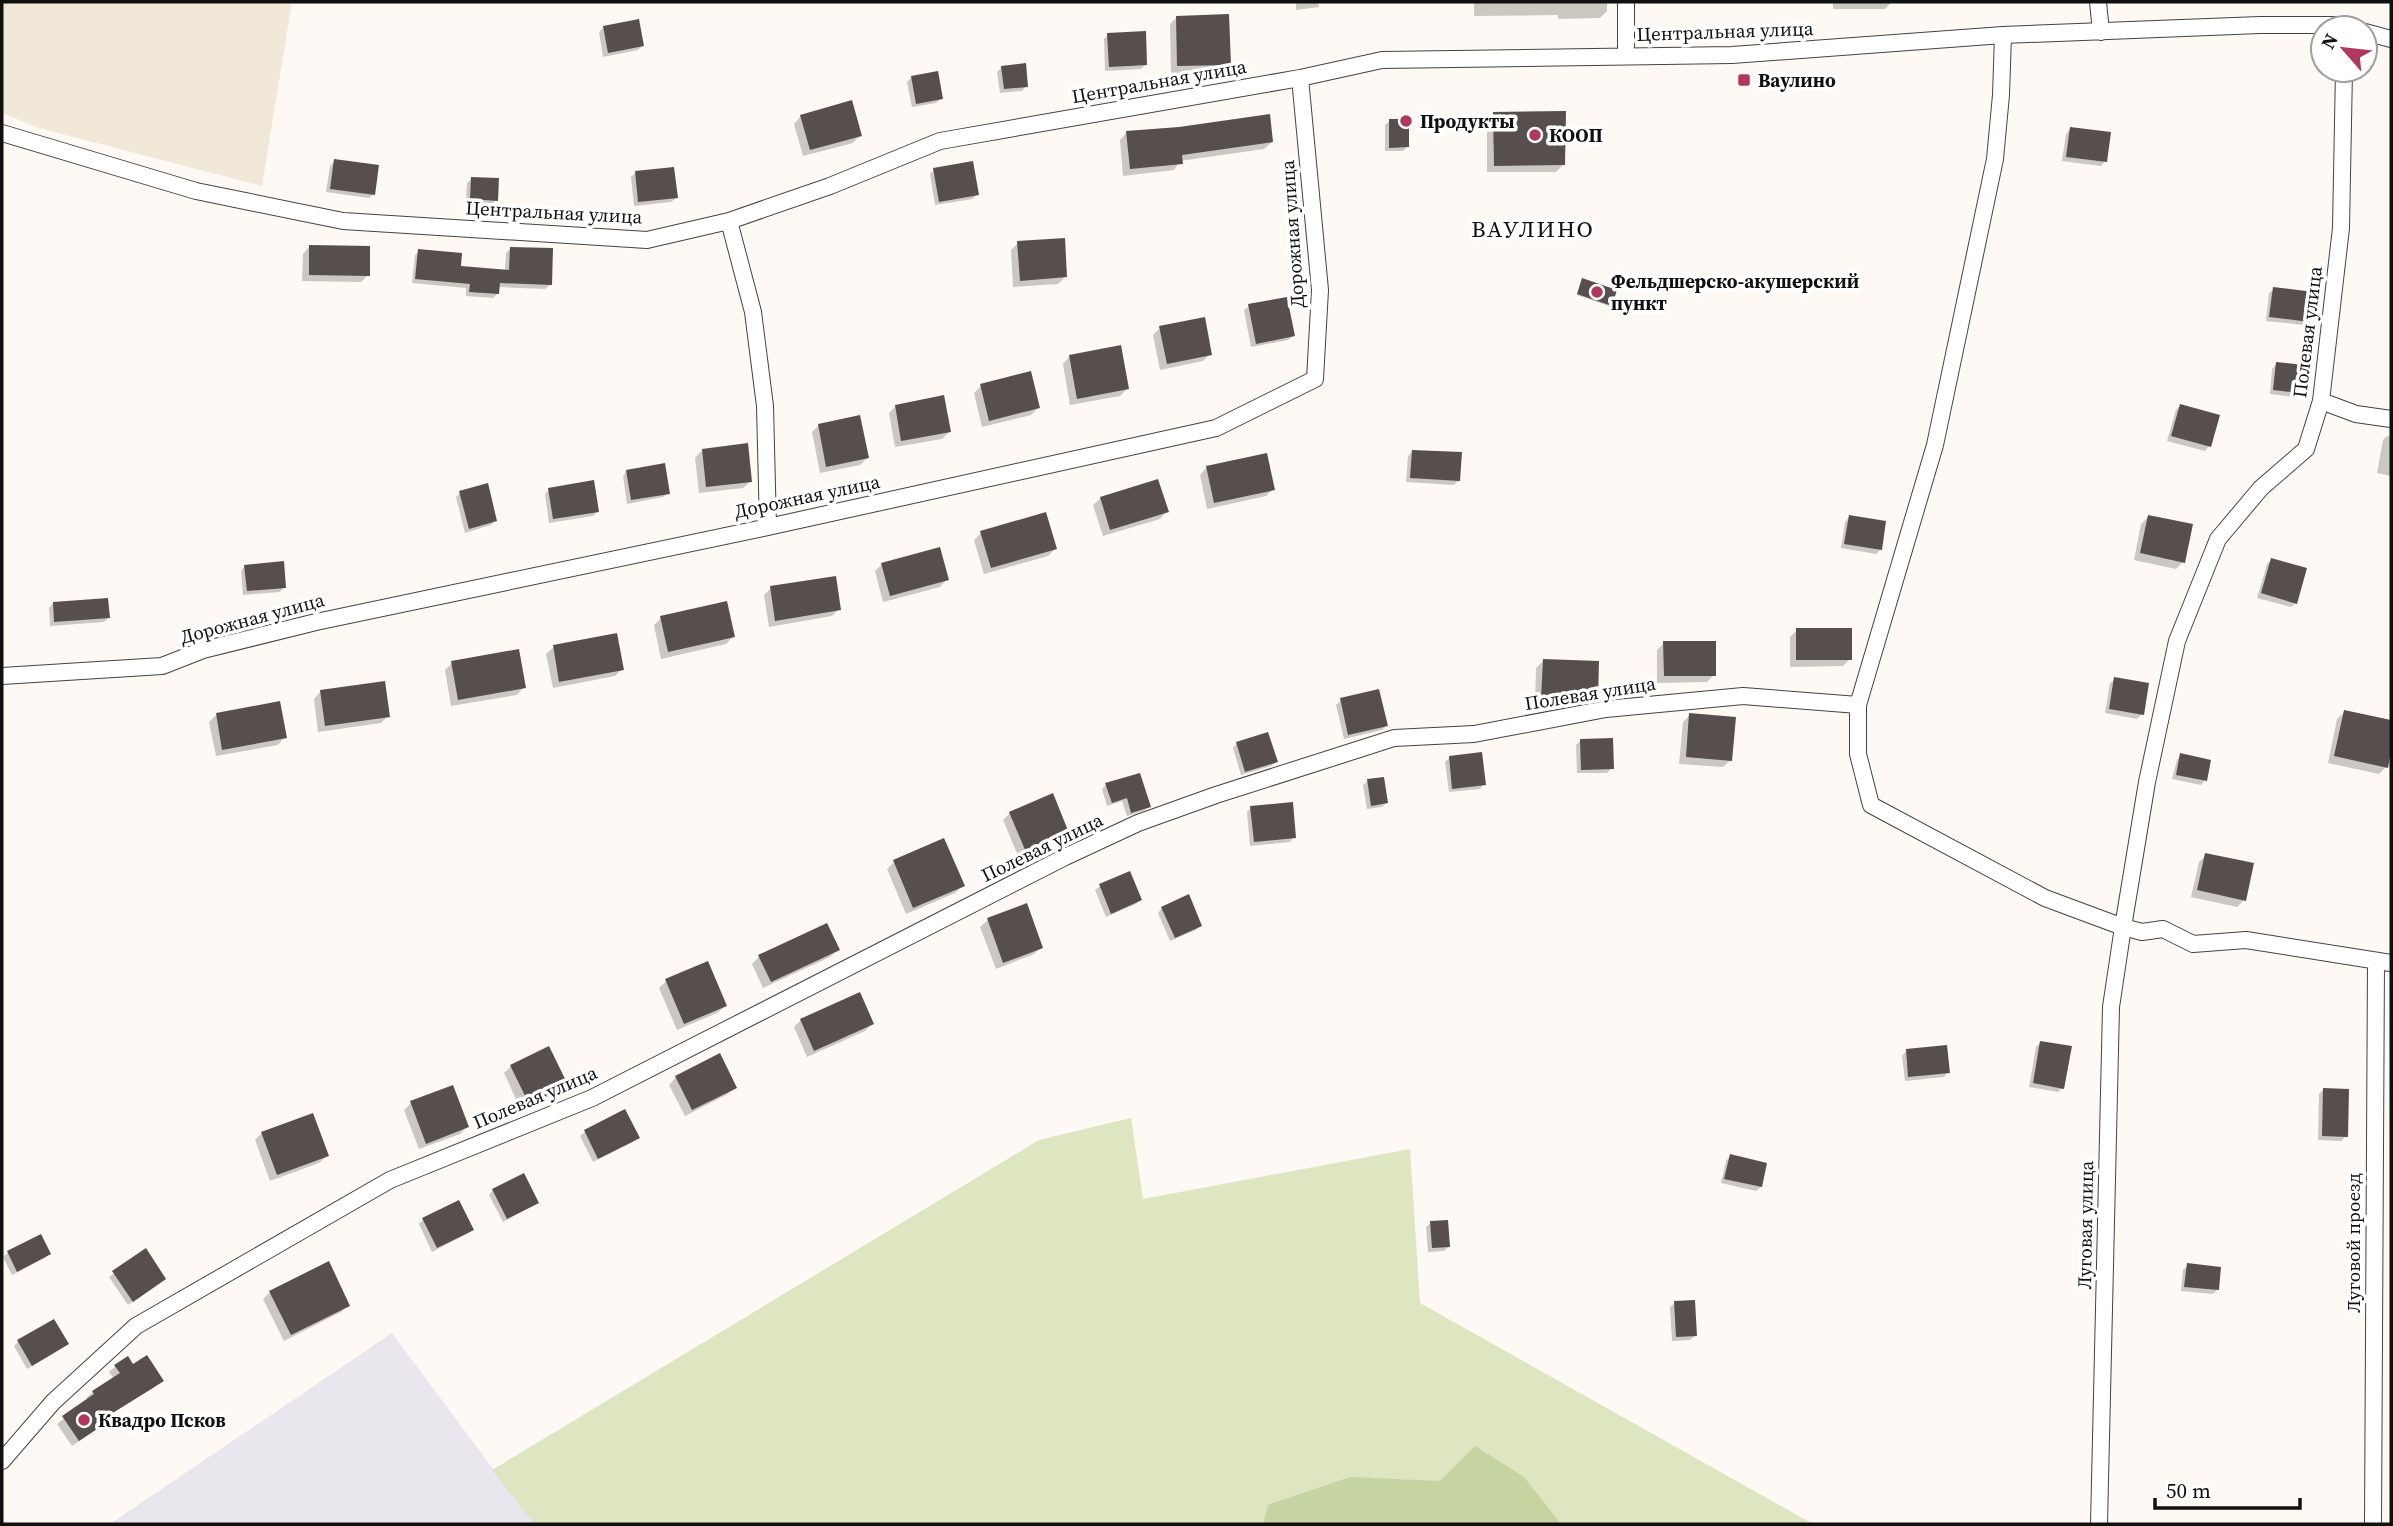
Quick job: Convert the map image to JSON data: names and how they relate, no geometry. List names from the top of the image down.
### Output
{
  "streets": {
    "street": [
      "Центральная улица",
      "Дорожная улица",
      "Полевая улица",
      "Луговая улица",
      "Луговой проезд"
    ]
  },
  "crossings": [
    ["Центральная улица", "Дорожная улица"],
    ["Полевая улица", "Луговая улица"]
  ],
  "districts": ["ВАУЛИНО"],
  "places": {
    "transit": ["Ваулино"],
    "other": [
      "Продукты",
      "КООП",
      "Фельдшерско-акушерский пункт",
      "Квадро Псков"
    ]
  },
  "scale_bar": "50 m",
  "north": "top left"
}
